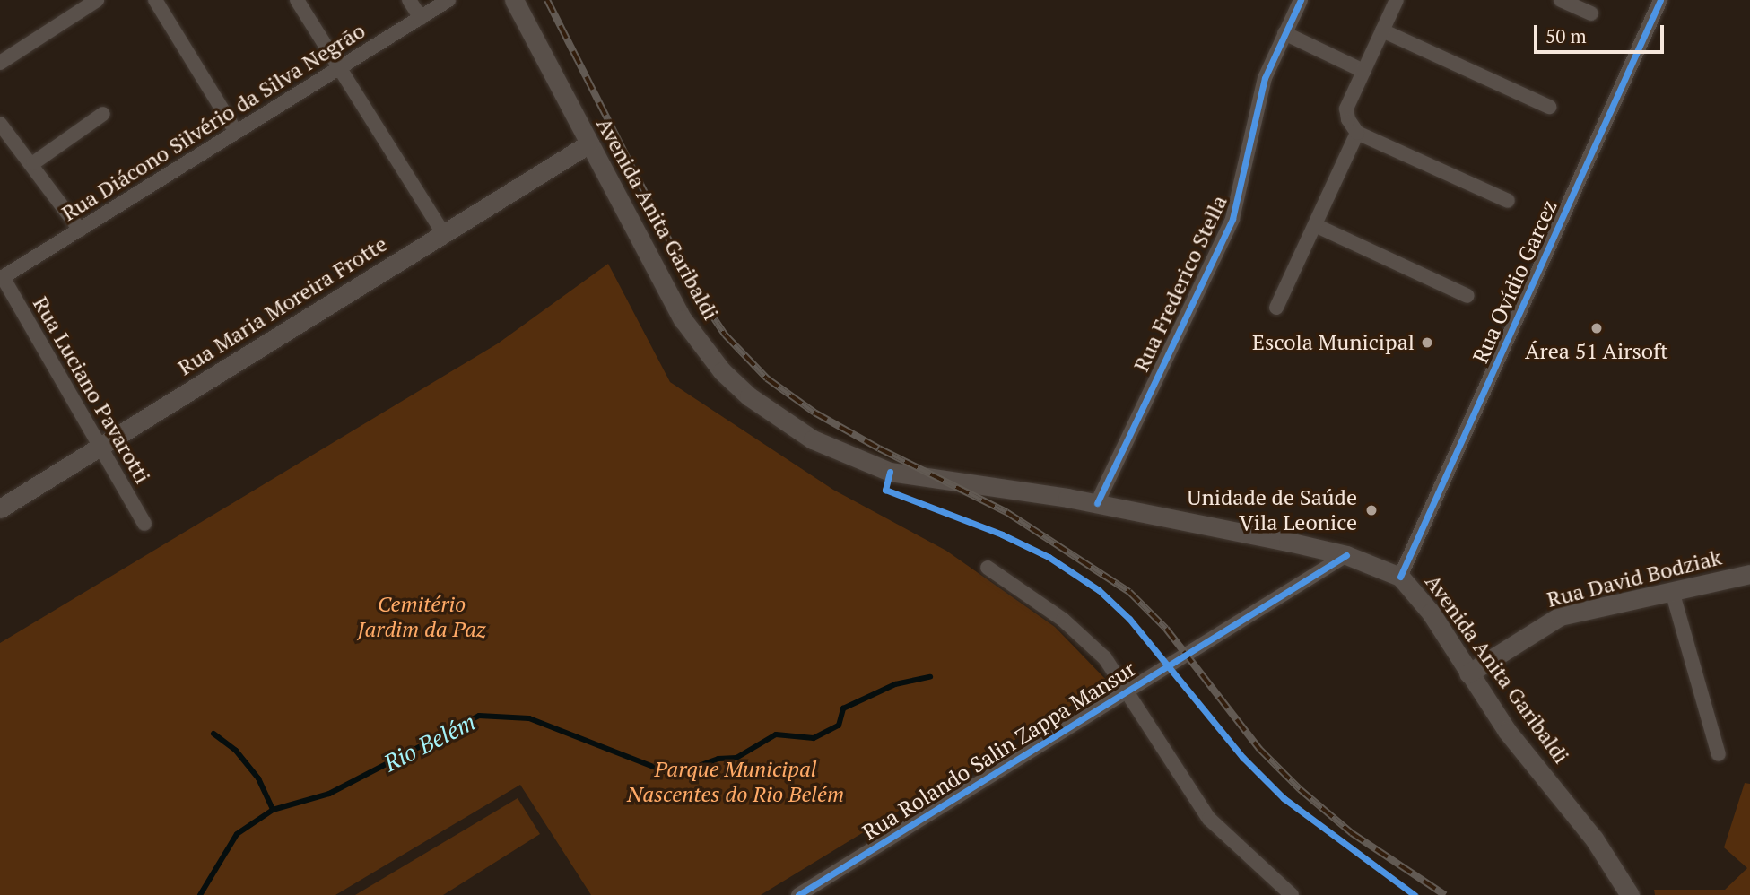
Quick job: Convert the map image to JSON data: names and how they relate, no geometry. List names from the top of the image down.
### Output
{
  "streets": {
    "main road": ["Avenida Anita Garibaldi", "Rua Maria Moreira Frotte", "Rua David Bodziak"],
    "street": [
      "Rua Diácono Silvério da Silva Negrão",
      "Rua Ovídio Garcez",
      "Rua Frederico Stella",
      "Rua Luciano Pavarotti",
      "Rua Rolando Salin Zappa Mansur"
    ]
  },
  "crossings": [
    ["Rua Diácono Silvério da Silva Negrão", "Rua Luciano Pavarotti"],
    ["Avenida Anita Garibaldi", "Rua Ovídio Garcez"],
    ["Avenida Anita Garibaldi", "Rua Frederico Stella"],
    ["Avenida Anita Garibaldi", "Rua Maria Moreira Frotte"],
    ["Avenida Anita Garibaldi", "Rua David Bodziak"],
    ["Avenida Anita Garibaldi", "Rua Rolando Salin Zappa Mansur"],
    ["Rua Maria Moreira Frotte", "Rua Luciano Pavarotti"]
  ],
  "water": ["Rio Belém"],
  "parks": ["Cemitério Jardim da Paz", "Parque Municipal Nascentes do Rio Belém"],
  "places": ["Área 51 Airsoft", "Escola Municipal", "Unidade de Saúde Vila Leonice"],
  "scale_bar": "50 m"
}
